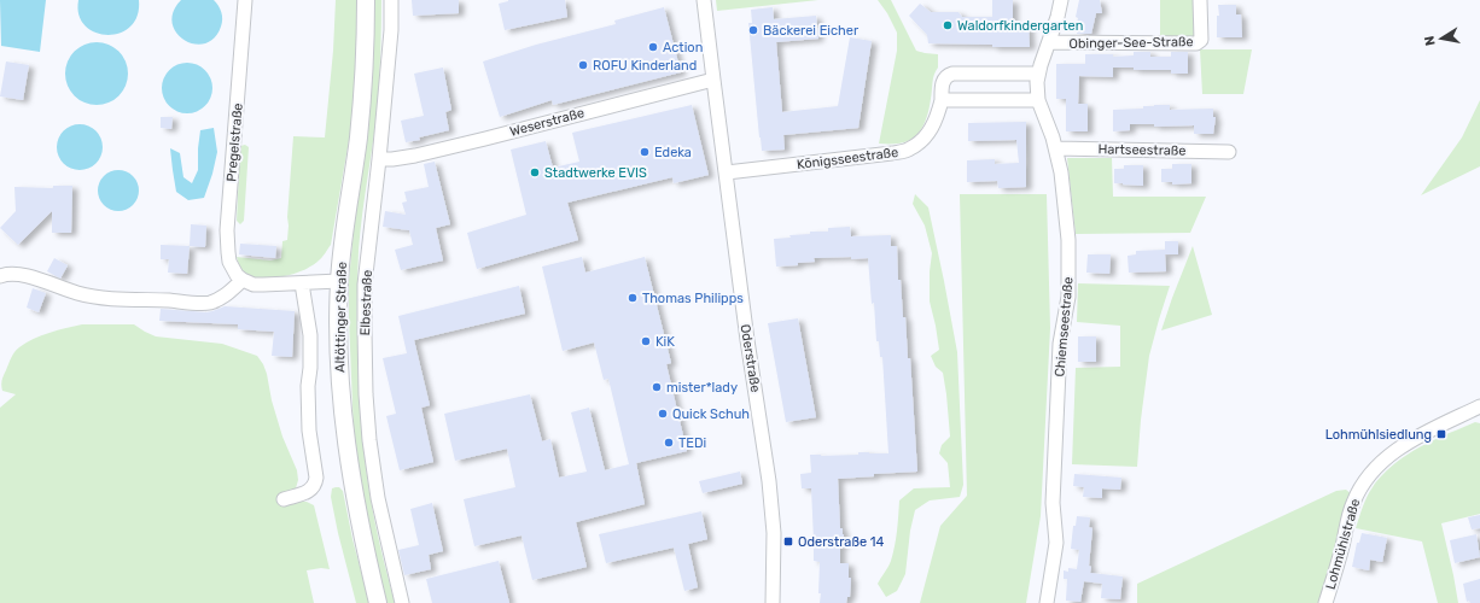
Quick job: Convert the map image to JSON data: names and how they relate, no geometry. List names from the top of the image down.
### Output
{
  "streets": {
    "main road": ["Altöttinger Straße"],
    "street": [
      "Obinger-See-Straße",
      "Weserstraße",
      "Pregelstraße",
      "Hartseestraße",
      "Königsseestraße",
      "Elbestraße",
      "Chiemseestraße",
      "Oderstraße",
      "Lohmühlstraße"
    ]
  },
  "crossings": [
    ["Obinger-See-Straße", "Chiemseestraße"],
    ["Weserstraße", "Elbestraße"],
    ["Weserstraße", "Oderstraße"],
    ["Hartseestraße", "Chiemseestraße"],
    ["Königsseestraße", "Chiemseestraße"],
    ["Königsseestraße", "Oderstraße"]
  ],
  "places": {
    "other": [
      "Waldorfkindergarten",
      "Bäckerei Eicher",
      "Action",
      "ROFU Kinderland",
      "Edeka",
      "Stadtwerke EVIS",
      "Thomas Philipps",
      "KiK",
      "mister*lady",
      "Quick Schuh",
      "TEDi"
    ],
    "transit": ["Lohmühlsiedlung", "Oderstraße 14"]
  },
  "north": "left"
}
